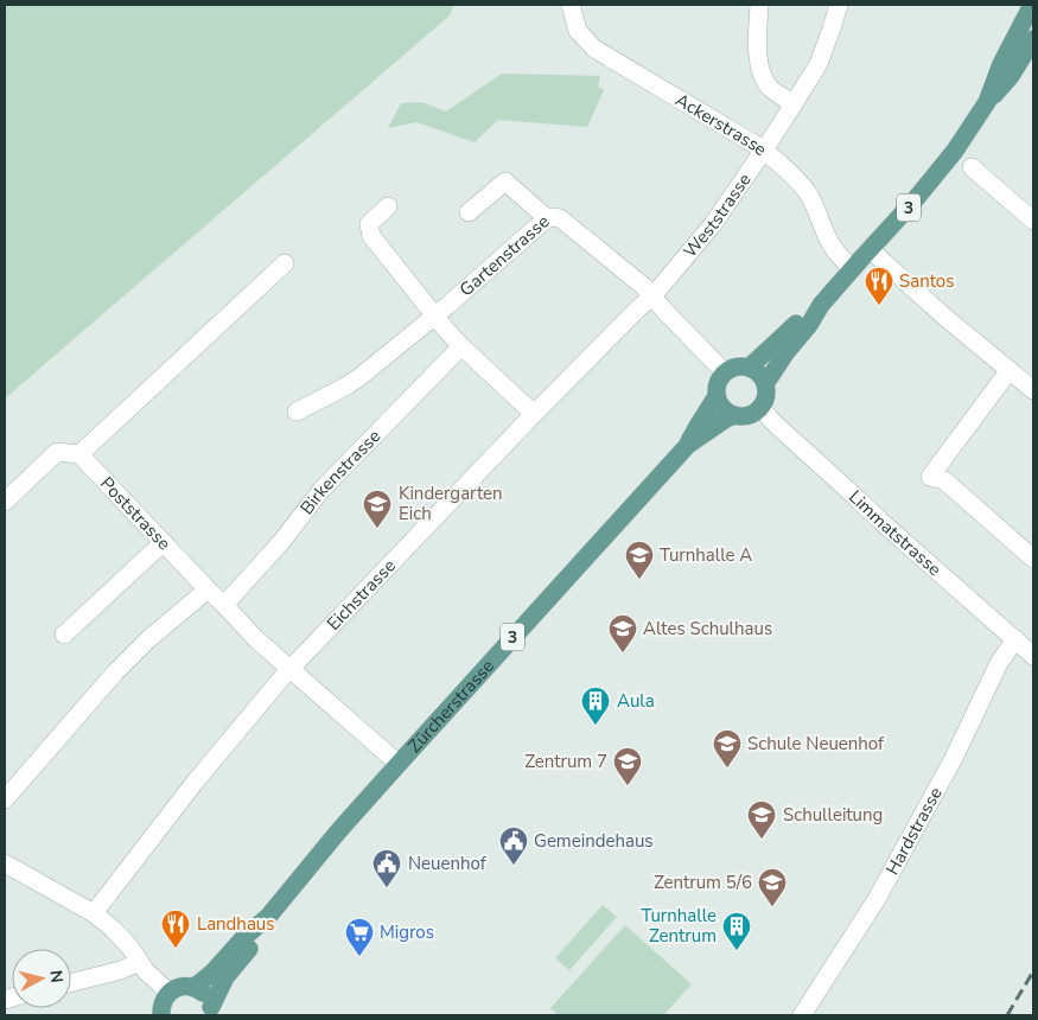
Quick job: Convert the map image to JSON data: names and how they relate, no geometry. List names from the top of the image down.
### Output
{
  "streets": {
    "main road": ["3", "Zürcherstrasse"],
    "street": [
      "Ackerstrasse",
      "Weststrasse",
      "Gartenstrasse",
      "Birkenstrasse",
      "Poststrasse",
      "Limmatstrasse",
      "Eichstrasse",
      "Hardstrasse"
    ]
  },
  "crossings": [
    ["Ackerstrasse", "3"],
    ["Ackerstrasse", "Weststrasse"],
    ["3", "Gartenstrasse"],
    ["3", "Limmatstrasse"],
    ["3", "Zürcherstrasse"],
    ["Weststrasse", "Gartenstrasse"],
    ["Weststrasse", "Eichstrasse"],
    ["Gartenstrasse", "Limmatstrasse"],
    ["Gartenstrasse", "Eichstrasse"],
    ["Gartenstrasse", "Zürcherstrasse"],
    ["Birkenstrasse", "Poststrasse"],
    ["Poststrasse", "Eichstrasse"],
    ["Poststrasse", "Zürcherstrasse"],
    ["Limmatstrasse", "Zürcherstrasse"],
    ["Limmatstrasse", "Hardstrasse"]
  ],
  "places": {
    "restaurant": ["Santos", "Landhaus"],
    "school or university": [
      "Kindergarten Eich",
      "Turnhalle A",
      "Altes Schulhaus",
      "Schule Neuenhof",
      "Zentrum 7",
      "Schulleitung",
      "Zentrum 5/6"
    ],
    "building": ["Aula", "Turnhalle Zentrum"],
    "public building": ["Gemeindehaus", "Neuenhof"],
    "supermarket": ["Migros"]
  },
  "north": "right"
}
